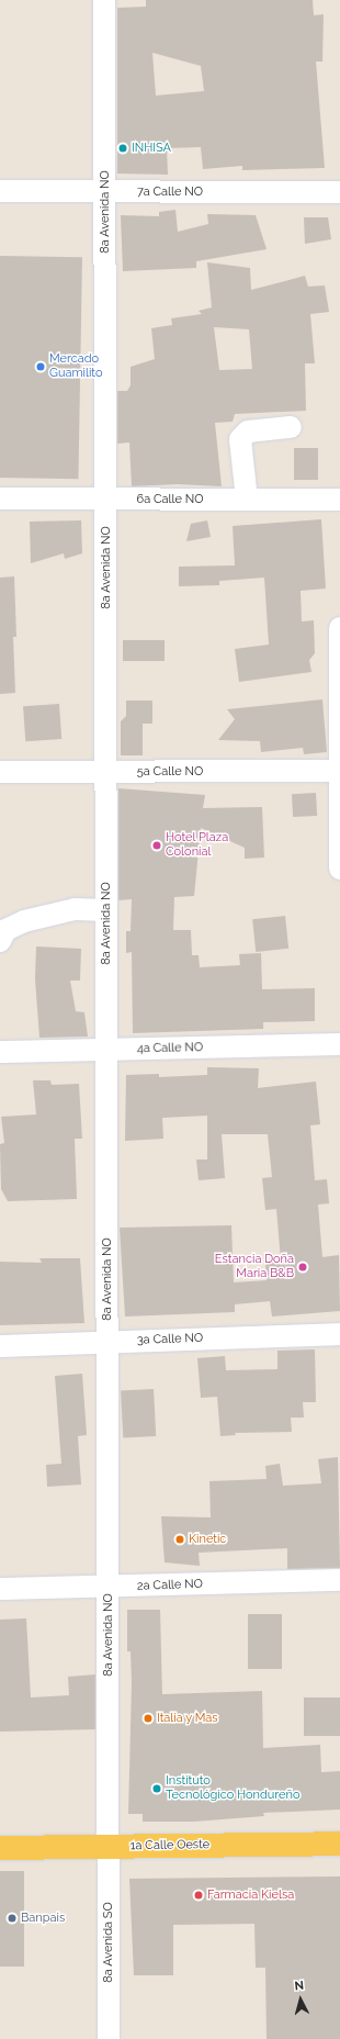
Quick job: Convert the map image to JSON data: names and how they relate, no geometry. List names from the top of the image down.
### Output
{
  "streets": {
    "main road": ["1a Calle Oeste"],
    "street": [
      "7a Calle NO",
      "8a Avenida NO",
      "6a Calle NO",
      "5a Calle NO",
      "4a Calle NO",
      "3a Calle NO",
      "2a Calle NO",
      "8a Avenida SO"
    ]
  },
  "crossings": [
    ["7a Calle NO", "8a Avenida NO"],
    ["8a Avenida NO", "6a Calle NO"],
    ["8a Avenida NO", "5a Calle NO"],
    ["8a Avenida NO", "4a Calle NO"],
    ["8a Avenida NO", "3a Calle NO"],
    ["8a Avenida NO", "2a Calle NO"],
    ["8a Avenida NO", "1a Calle Oeste"],
    ["8a Avenida NO", "8a Avenida SO"],
    ["1a Calle Oeste", "8a Avenida SO"]
  ],
  "places": [
    "INHISA",
    "Mercado Guamilito",
    "Hotel Plaza Colonial",
    "Estancia Doña Maria B&B",
    "Kinetic",
    "Italia y Mas",
    "Instituto Tecnológico Hondureño",
    "Farmacia Kielsa",
    "Banpais"
  ],
  "north": "top"
}
